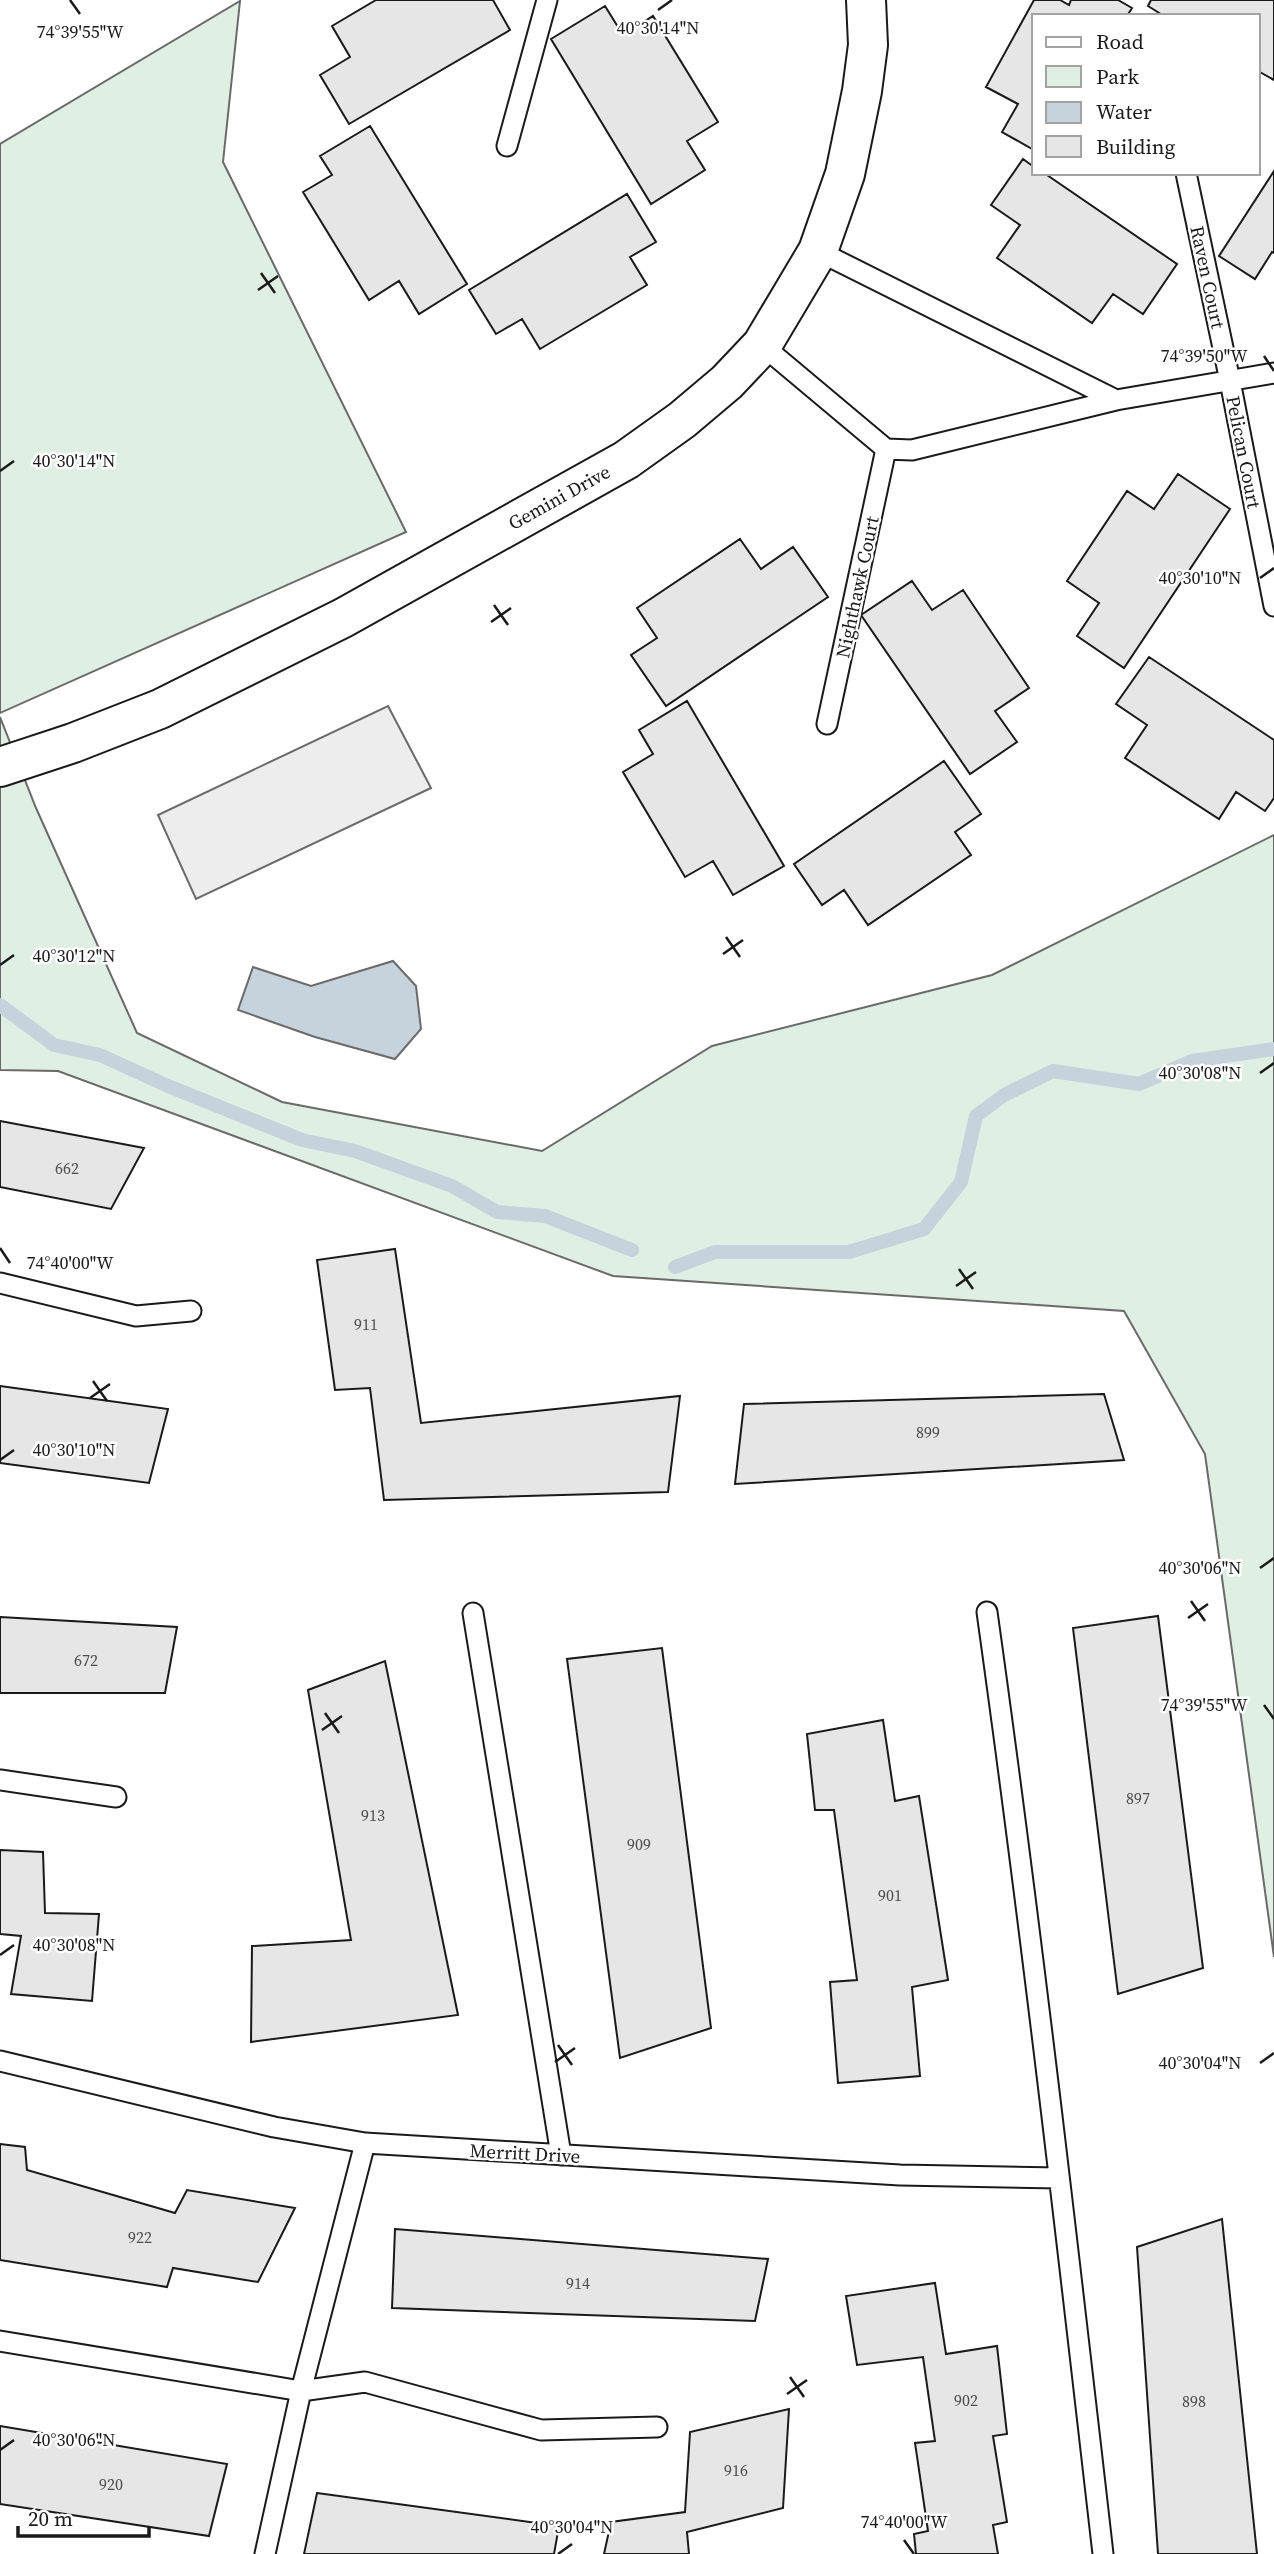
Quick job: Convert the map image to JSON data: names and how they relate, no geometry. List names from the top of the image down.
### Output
{
  "streets": {
    "street": ["Gemini Drive"],
    "lane": [
      "Raven Court",
      "Pelican Court",
      "Nighthawk Court",
      "Merritt Drive"
    ]
  },
  "crossings": [
    ["Raven Court", "Pelican Court"]
  ],
  "house_numbers": [
    "662",
    "911",
    "899",
    "672",
    "897",
    "913",
    "909",
    "901",
    "922",
    "914",
    "902",
    "898",
    "916",
    "920"
  ],
  "legend": [
    "Road",
    "Park",
    "Water",
    "Building"
  ],
  "scale_bar": "20 m",
  "coordinates": [
    "40°30'14\"N",
    "74°39'55\"W",
    "74°39'50\"W",
    "40°30'10\"N",
    "40°30'12\"N",
    "40°30'08\"N",
    "74°40'00\"W",
    "40°30'06\"N",
    "40°30'04\"N"
  ]
}
